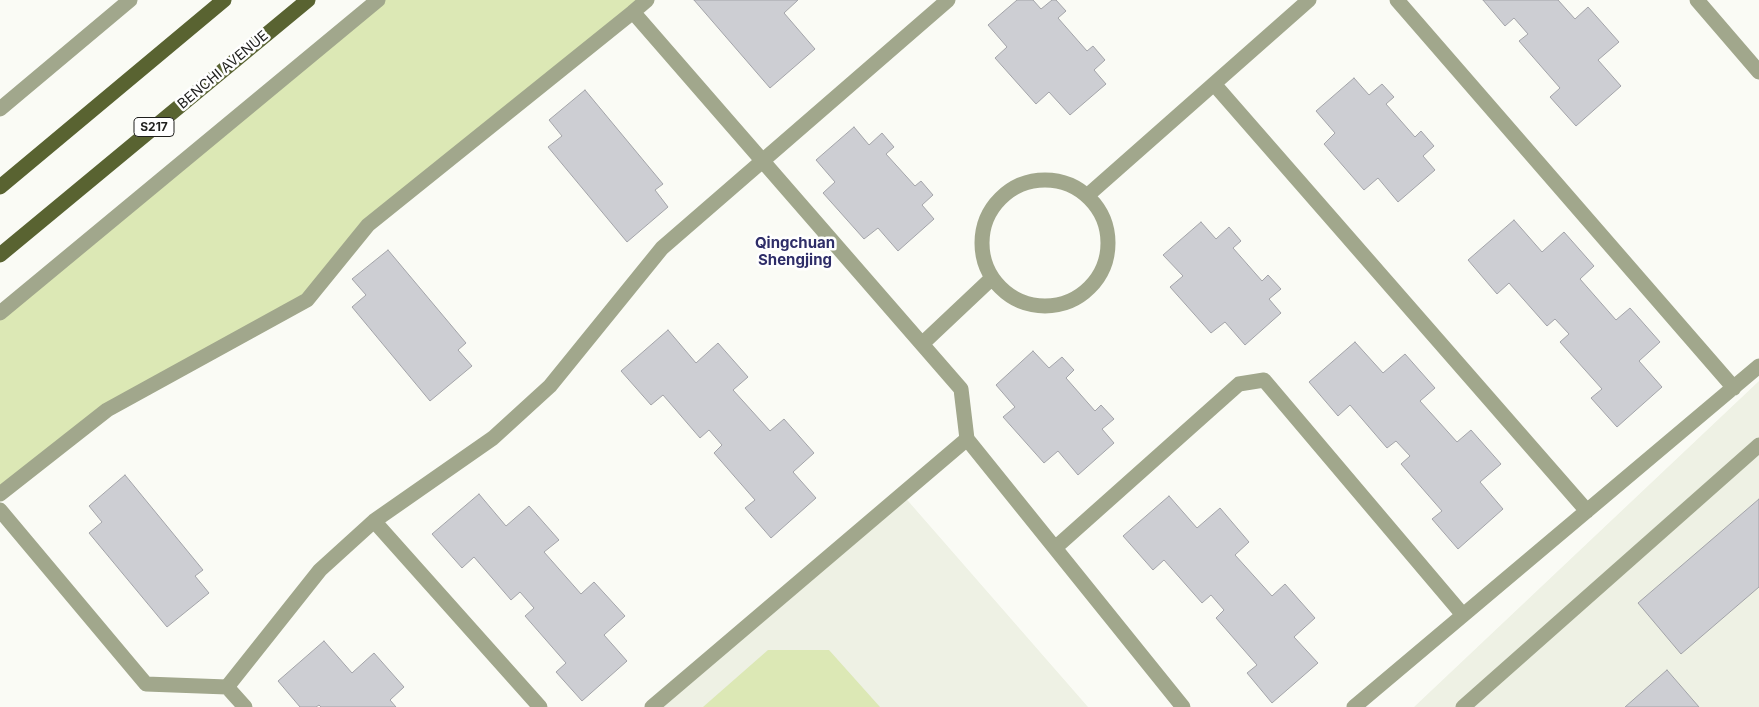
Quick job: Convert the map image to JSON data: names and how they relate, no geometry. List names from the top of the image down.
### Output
{
  "streets": {
    "main road": ["BENCHI AVENUE", "S217"]
  },
  "districts": ["Qingchuan Shengjing"]
}
